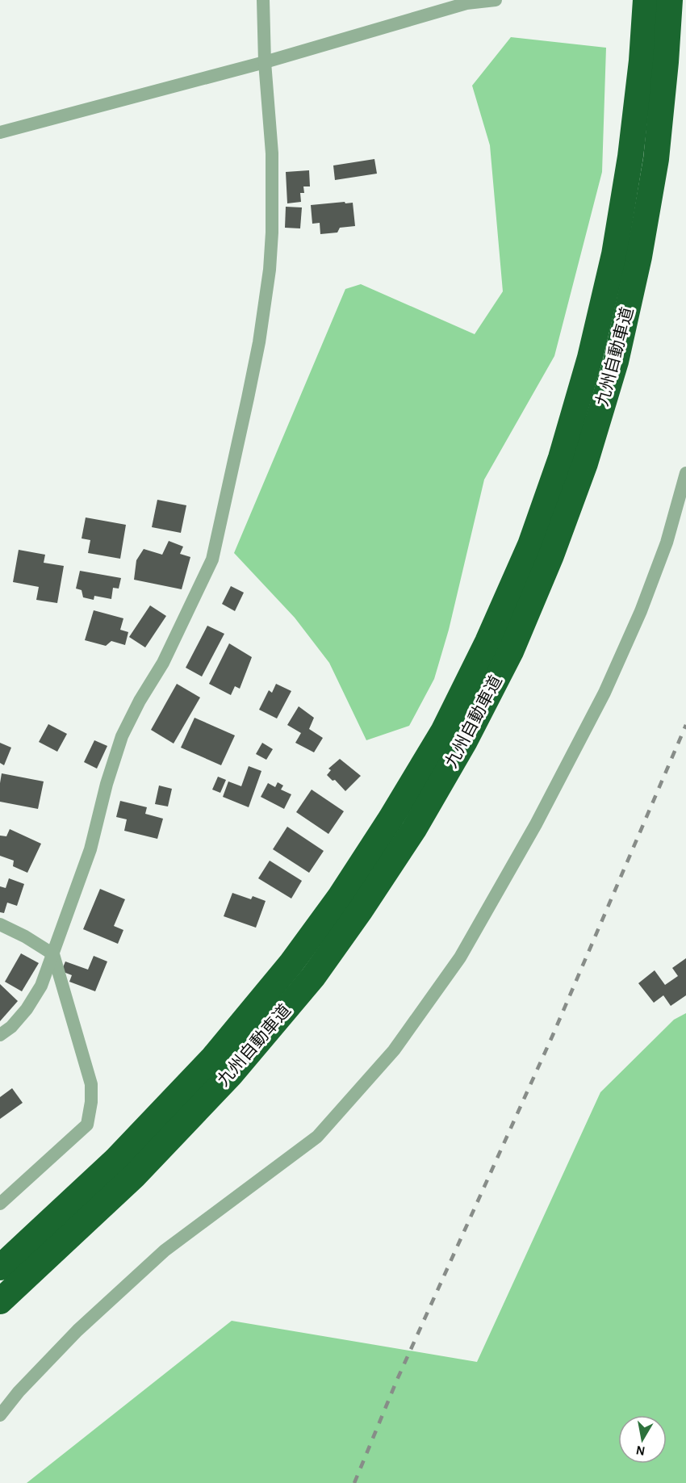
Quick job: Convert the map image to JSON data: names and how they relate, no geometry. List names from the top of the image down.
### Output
{
  "streets": {
    "highway": ["九州自動車道"]
  },
  "north": "bottom"
}
